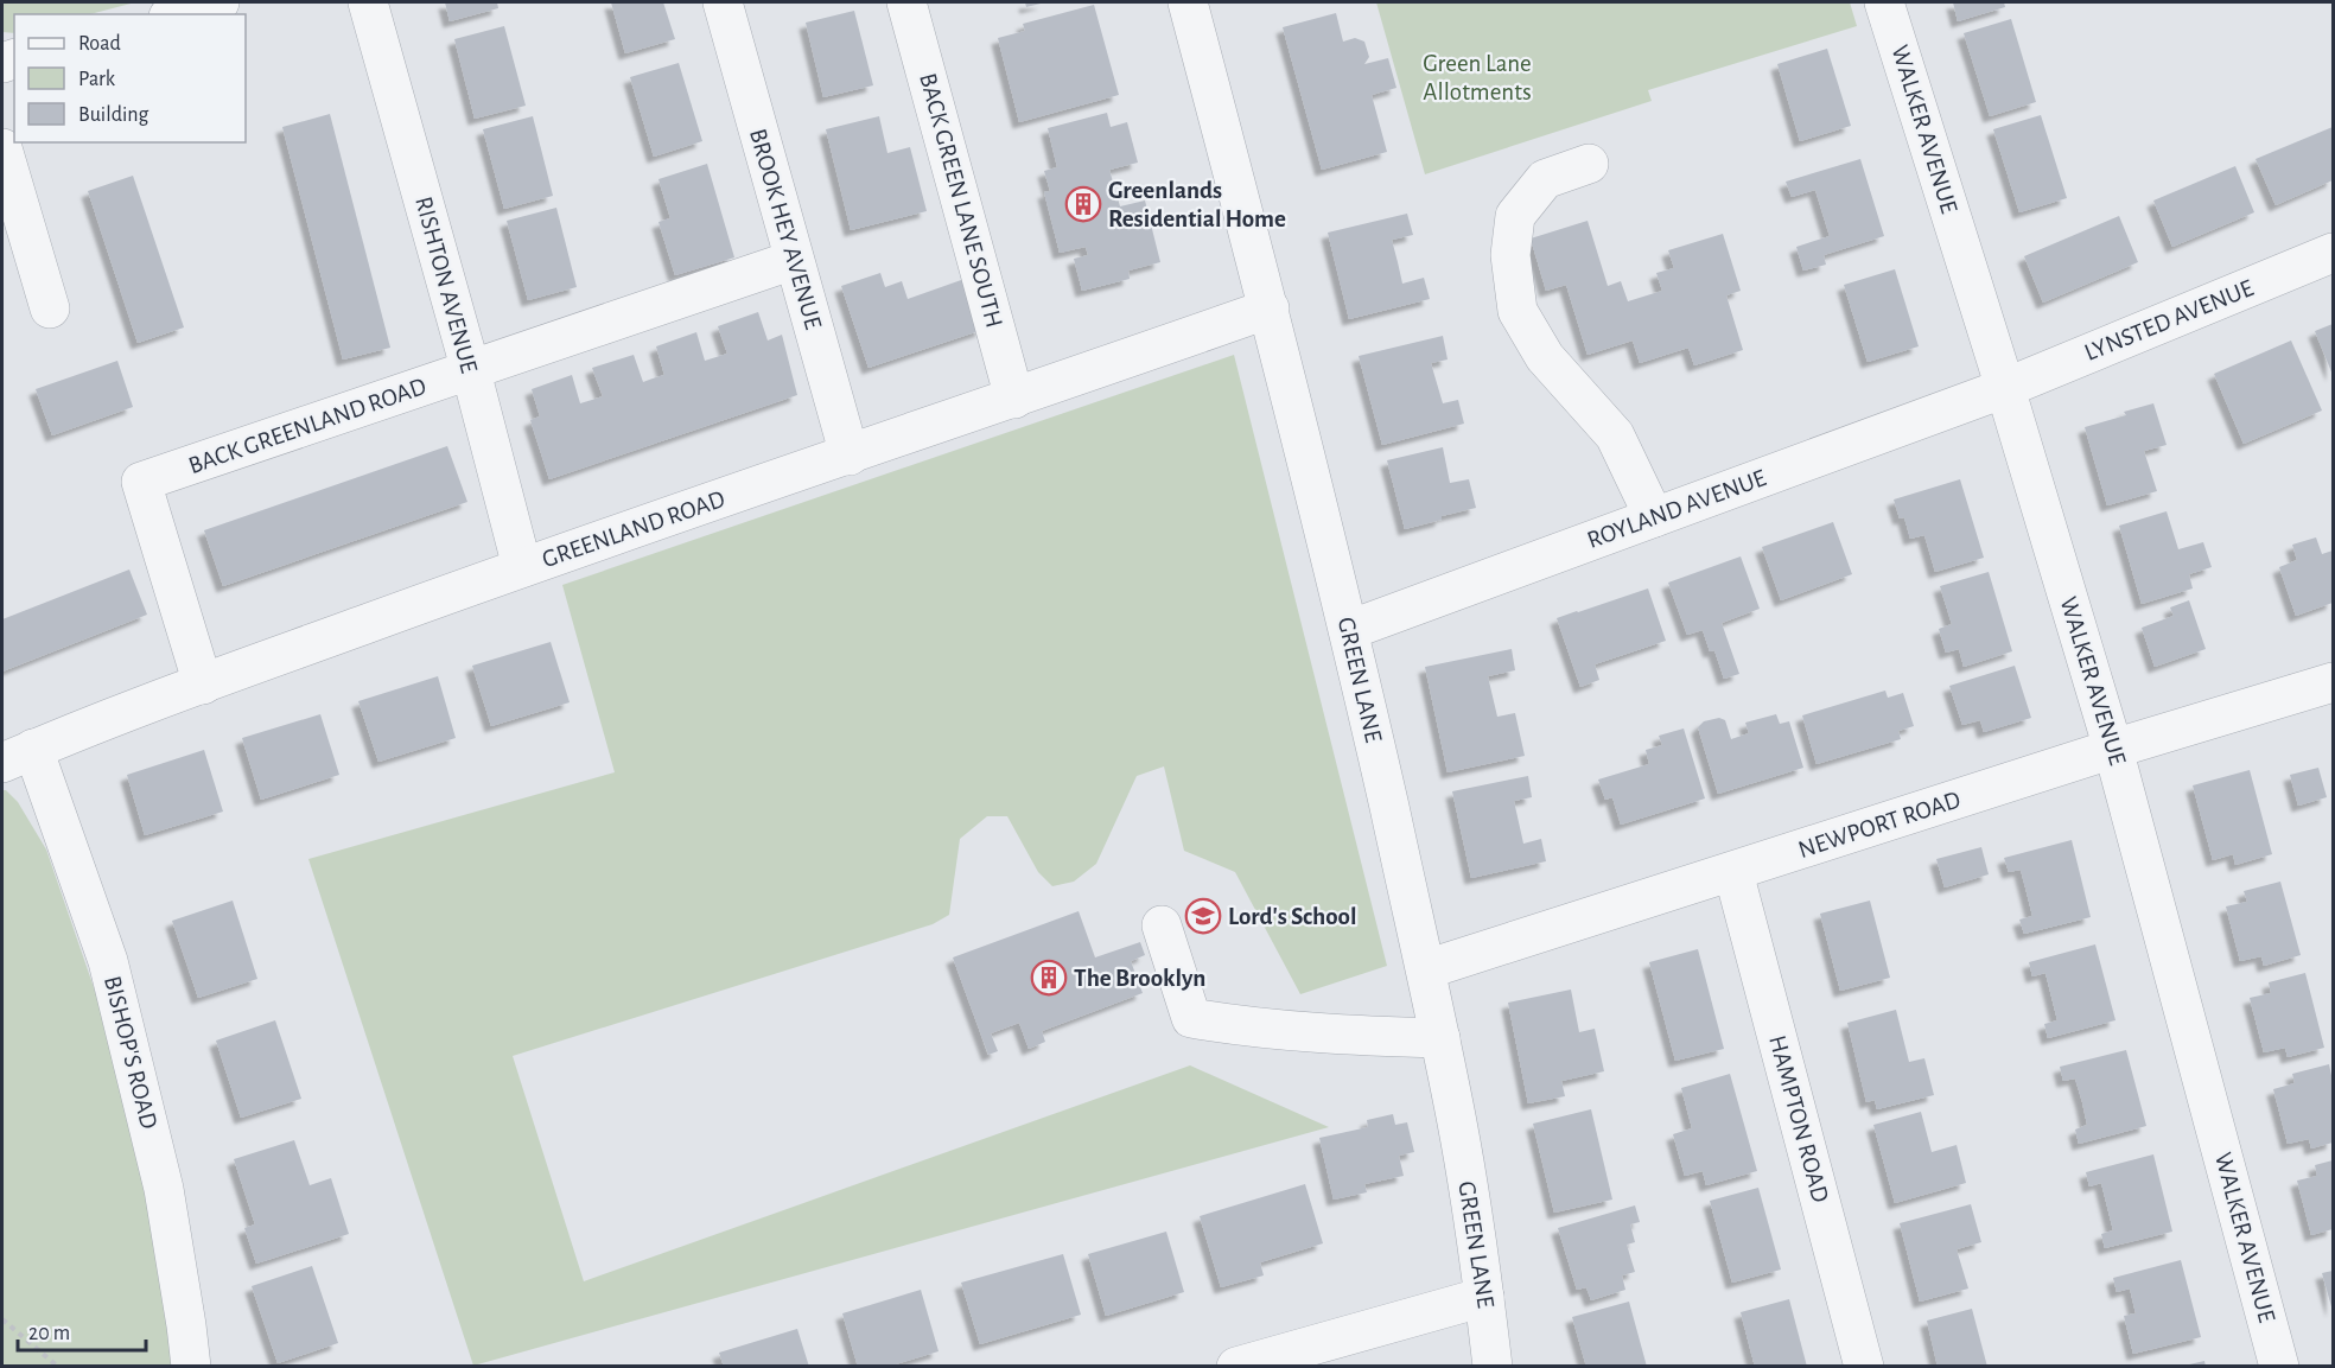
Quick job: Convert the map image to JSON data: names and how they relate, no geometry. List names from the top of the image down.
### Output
{
  "streets": {
    "street": [
      "WALKER AVENUE",
      "BACK GREEN LANE SOUTH",
      "BROOK HEY AVENUE",
      "RISHTON AVENUE",
      "LYNSTED AVENUE",
      "BACK GREENLAND ROAD",
      "ROYLAND AVENUE",
      "GREENLAND ROAD",
      "GREEN LANE",
      "NEWPORT ROAD",
      "BISHOP'S ROAD",
      "HAMPTON ROAD"
    ]
  },
  "crossings": [
    ["WALKER AVENUE", "LYNSTED AVENUE"],
    ["WALKER AVENUE", "ROYLAND AVENUE"],
    ["WALKER AVENUE", "NEWPORT ROAD"],
    ["BACK GREEN LANE SOUTH", "GREENLAND ROAD"],
    ["BROOK HEY AVENUE", "BACK GREENLAND ROAD"],
    ["BROOK HEY AVENUE", "GREENLAND ROAD"],
    ["RISHTON AVENUE", "BACK GREENLAND ROAD"],
    ["RISHTON AVENUE", "GREENLAND ROAD"],
    ["LYNSTED AVENUE", "ROYLAND AVENUE"],
    ["BACK GREENLAND ROAD", "GREENLAND ROAD"],
    ["ROYLAND AVENUE", "GREEN LANE"],
    ["GREENLAND ROAD", "GREEN LANE"],
    ["GREENLAND ROAD", "BISHOP'S ROAD"],
    ["GREEN LANE", "NEWPORT ROAD"],
    ["NEWPORT ROAD", "HAMPTON ROAD"]
  ],
  "parks": ["Green Lane Allotments"],
  "places": {
    "building": ["Greenlands Residential Home", "The Brooklyn"],
    "school or university": ["Lord's School"]
  },
  "legend": ["Road", "Park", "Building"],
  "scale_bar": "20 m"
}
